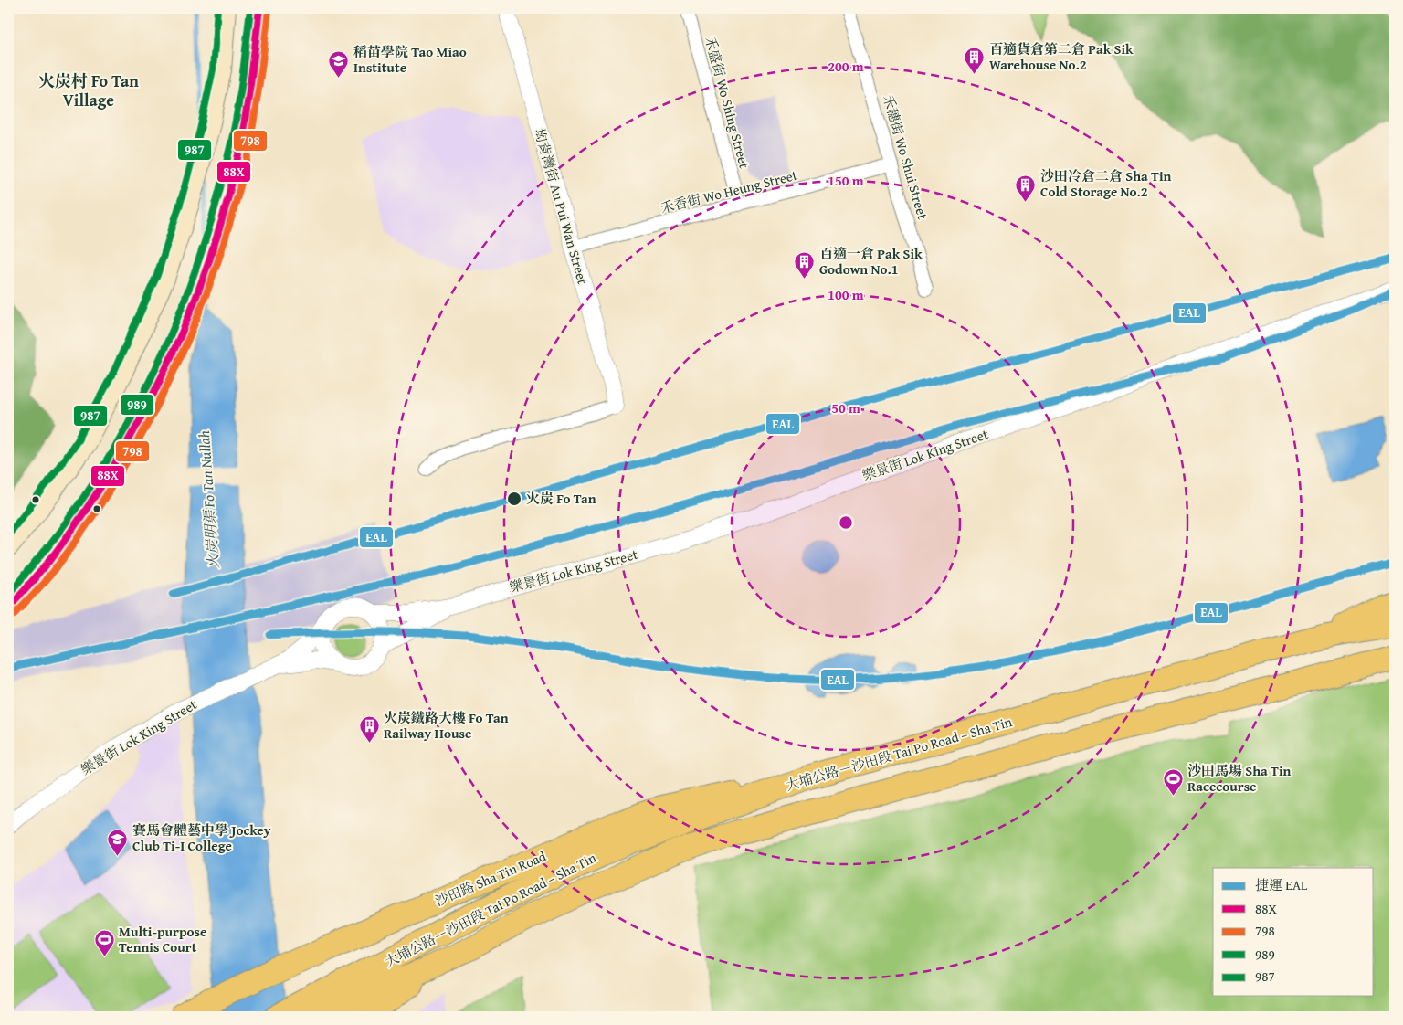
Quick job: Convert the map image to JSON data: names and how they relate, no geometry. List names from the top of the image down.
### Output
{
  "streets": {
    "highway": ["大埔公路－沙田段 Tai Po Road – Sha Tin", "沙田路 Sha Tin Road"],
    "street": [
      "禾盛街 Wo Shing Street",
      "禾穗街 Wo Shui Street",
      "禾香街 Wo Heung Street",
      "㘭背灣街 Au Pui Wan Street",
      "樂景街 Lok King Street"
    ]
  },
  "crossings": [
    ["禾盛街 Wo Shing Street", "禾香街 Wo Heung Street"],
    ["禾穗街 Wo Shui Street", "禾香街 Wo Heung Street"],
    ["禾香街 Wo Heung Street", "㘭背灣街 Au Pui Wan Street"],
    ["大埔公路－沙田段 Tai Po Road – Sha Tin", "沙田路 Sha Tin Road"]
  ],
  "districts": ["火炭村 Fo Tan Village"],
  "water": ["火炭明渠 Fo Tan Nullah"],
  "places": {
    "building": [
      "百適貨倉第二倉 Pak Sik Warehouse No.2",
      "沙田冷倉二倉 Sha Tin Cold Storage No.2",
      "百適一倉 Pak Sik Godown No.1",
      "火炭鐵路大樓 Fo Tan Railway House"
    ],
    "school or university": ["稻苗學院 Tao Miao Institute", "賽馬會體藝中學 Jockey Club Ti-I College"],
    "other": ["火炭 Fo Tan"],
    "sports": ["沙田馬場 Sha Tin Racecourse", "Multi-purpose Tennis Court"]
  },
  "lines": [
    "transit line 88X",
    "transit line 989",
    "transit line 987",
    "transit line 798",
    "metro line EAL"
  ],
  "legend": [
    "捷運 EAL",
    "88X",
    "798",
    "989",
    "987"
  ],
  "rings": [
    "200 m",
    "150 m",
    "100 m",
    "50 m"
  ]
}
